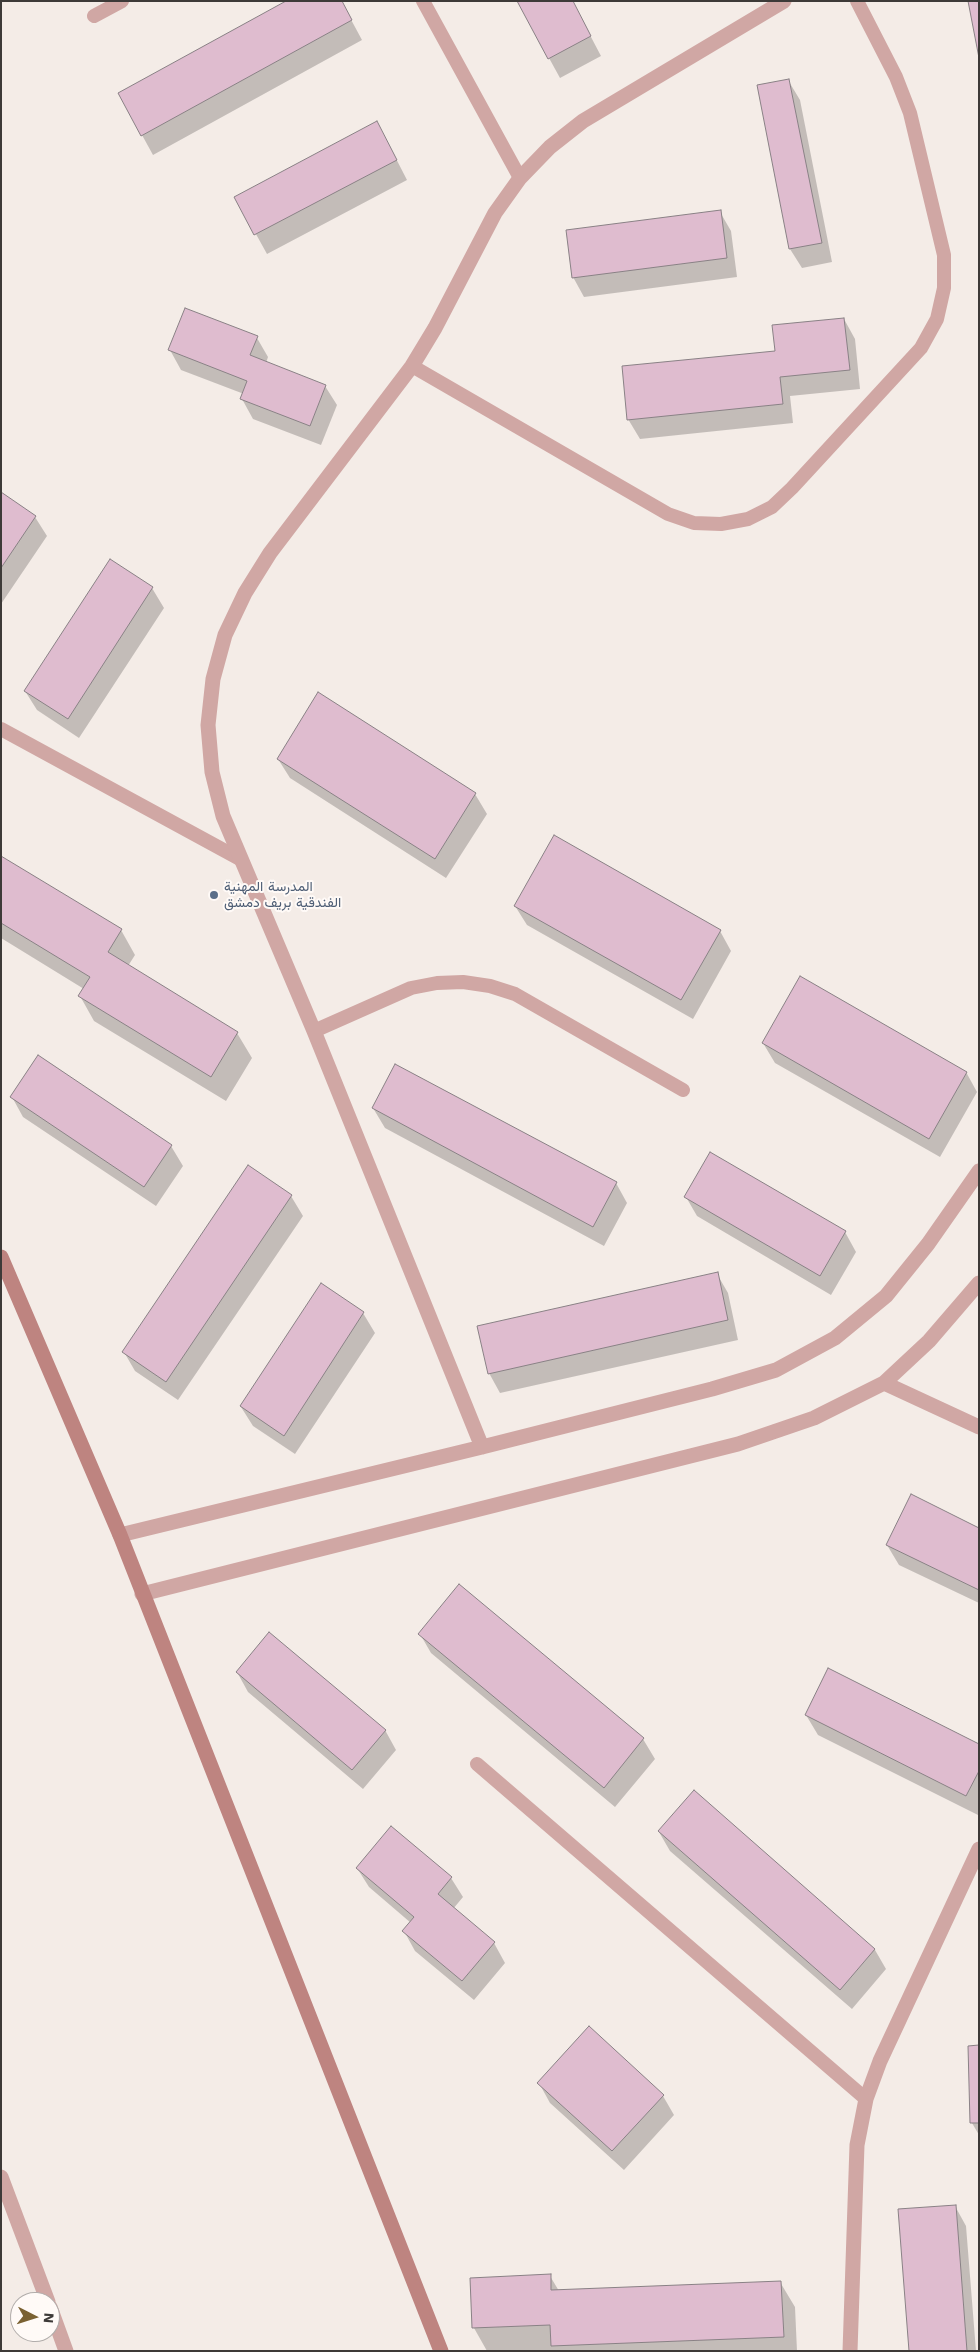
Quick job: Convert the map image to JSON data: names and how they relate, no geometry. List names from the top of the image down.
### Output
{
  "places": ["المدرسة المهنية الفندقية بريف دمشق"],
  "north": "right"
}
